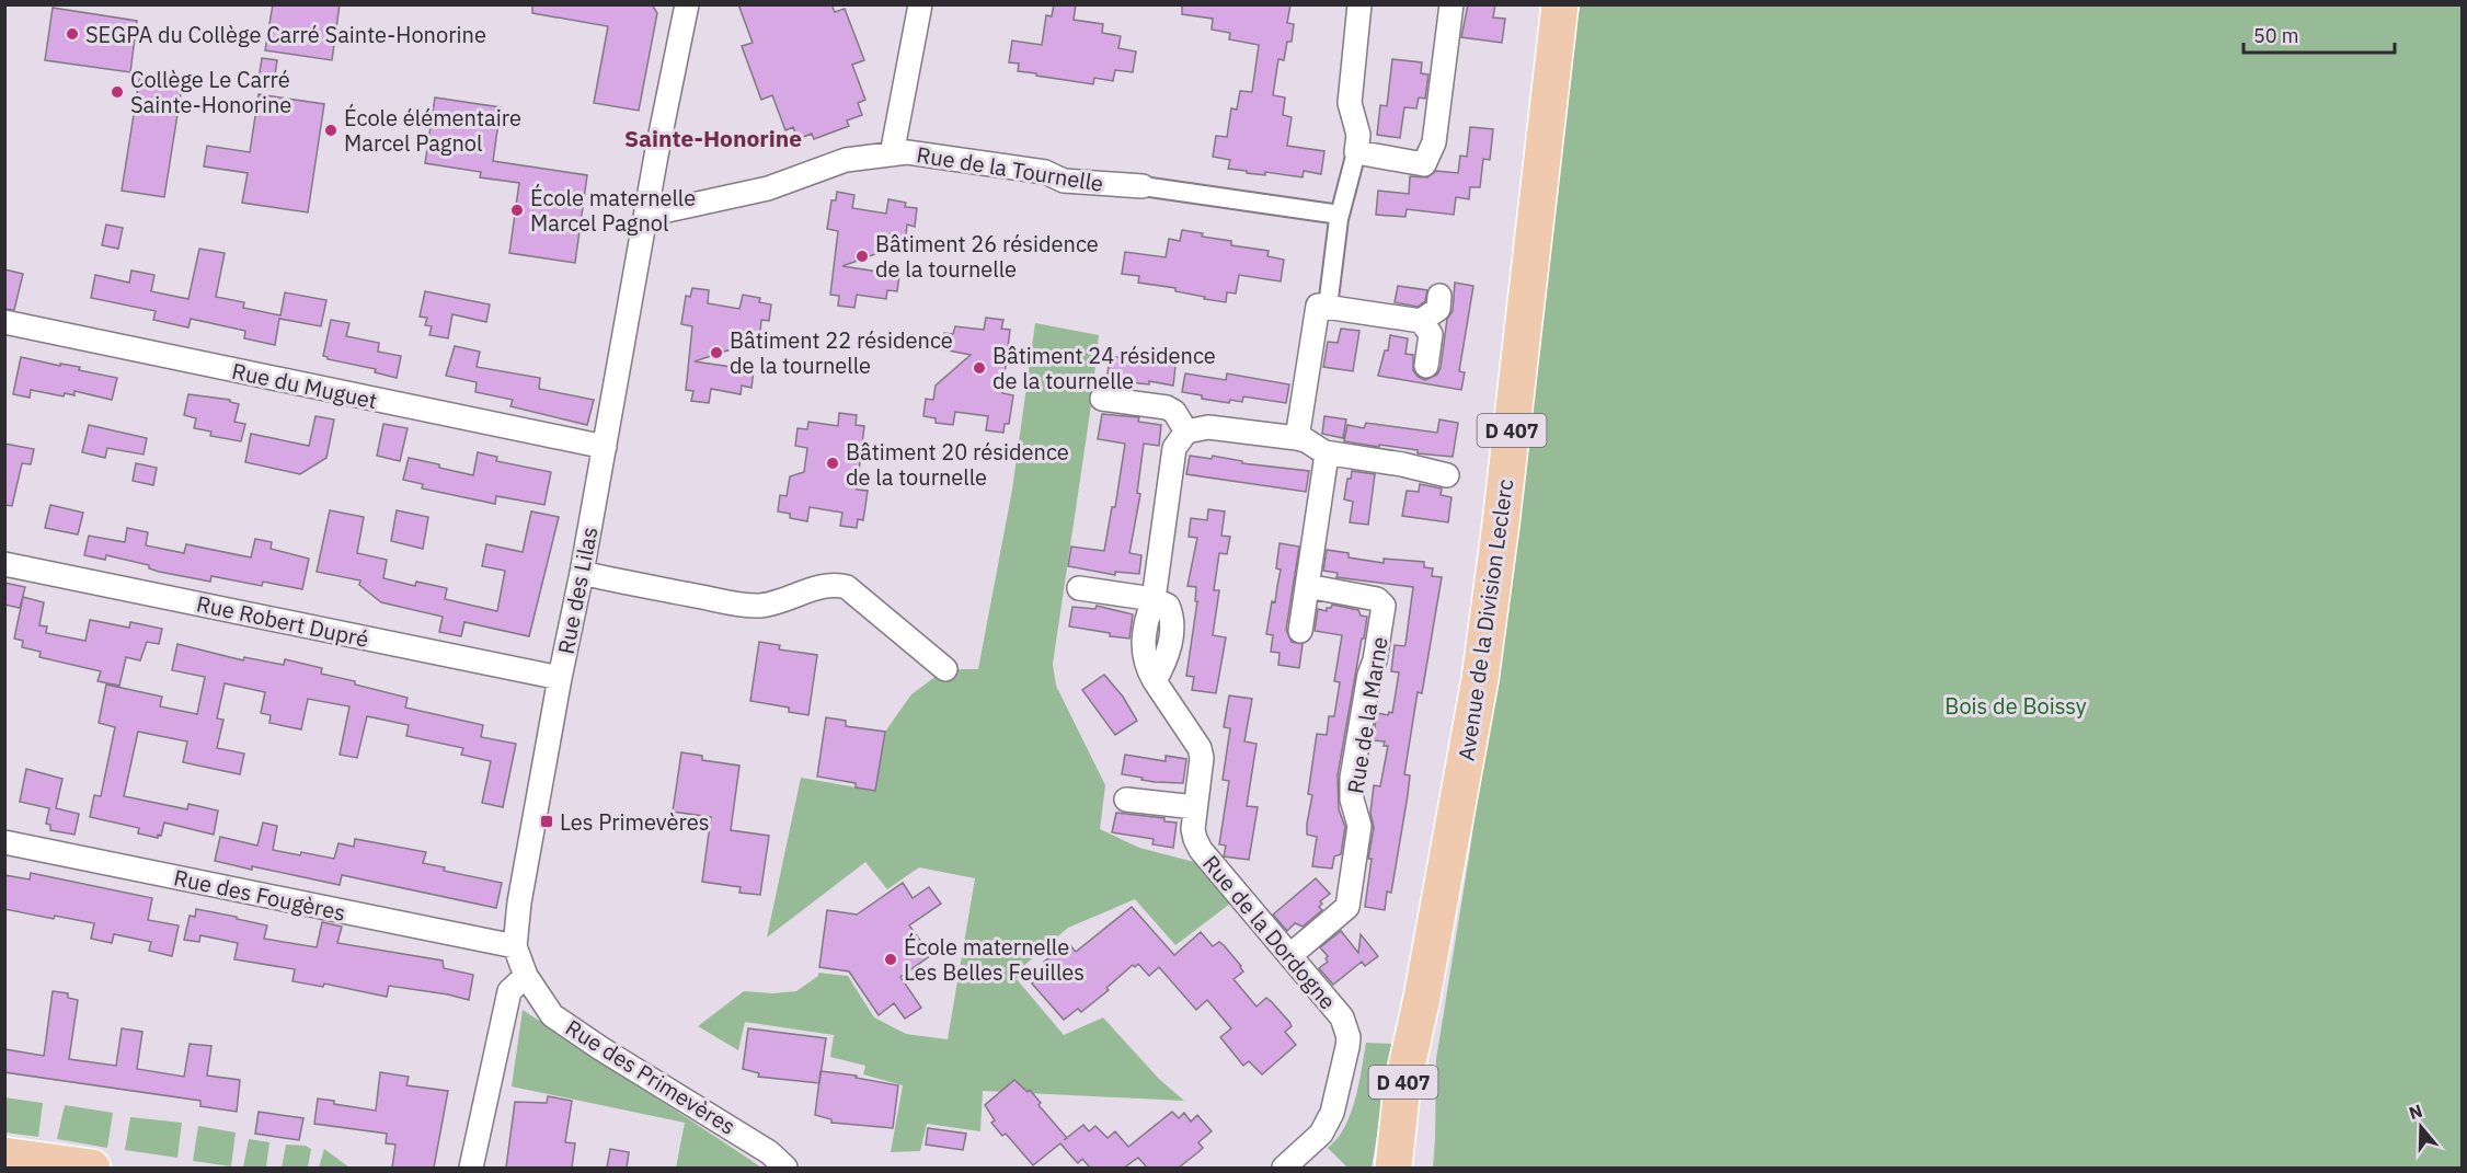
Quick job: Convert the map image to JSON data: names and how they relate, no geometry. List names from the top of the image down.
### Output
{
  "streets": {
    "main road": ["D 407", "Avenue de la Division Leclerc"],
    "street": [
      "Rue de la Tournelle",
      "Rue du Muguet",
      "Rue des Lilas",
      "Rue Robert Dupré",
      "Rue de la Marne",
      "Rue des Fougères",
      "Rue de la Dordogne",
      "Rue des Primevères"
    ]
  },
  "crossings": [
    ["Rue de la Tournelle", "Rue des Lilas"],
    ["Rue du Muguet", "Rue des Lilas"],
    ["Rue des Lilas", "Rue Robert Dupré"],
    ["Rue des Lilas", "Rue des Fougères"],
    ["Rue des Lilas", "Rue des Primevères"],
    ["Rue de la Marne", "Rue de la Dordogne"]
  ],
  "districts": ["Sainte-Honorine"],
  "parks": ["Bois de Boissy"],
  "places": {
    "other": [
      "SEGPA du Collège Carré Sainte-Honorine",
      "Collège Le Carré Sainte-Honorine",
      "École élémentaire Marcel Pagnol",
      "École maternelle Marcel Pagnol",
      "Bâtiment 26 résidence de la tournelle",
      "Bâtiment 22 résidence de la tournelle",
      "Bâtiment 24 résidence de la tournelle",
      "Bâtiment 20 résidence de la tournelle",
      "École maternelle Les Belles Feuilles"
    ],
    "transit": ["Les Primevères"]
  },
  "scale_bar": "50 m",
  "north": "top"
}
